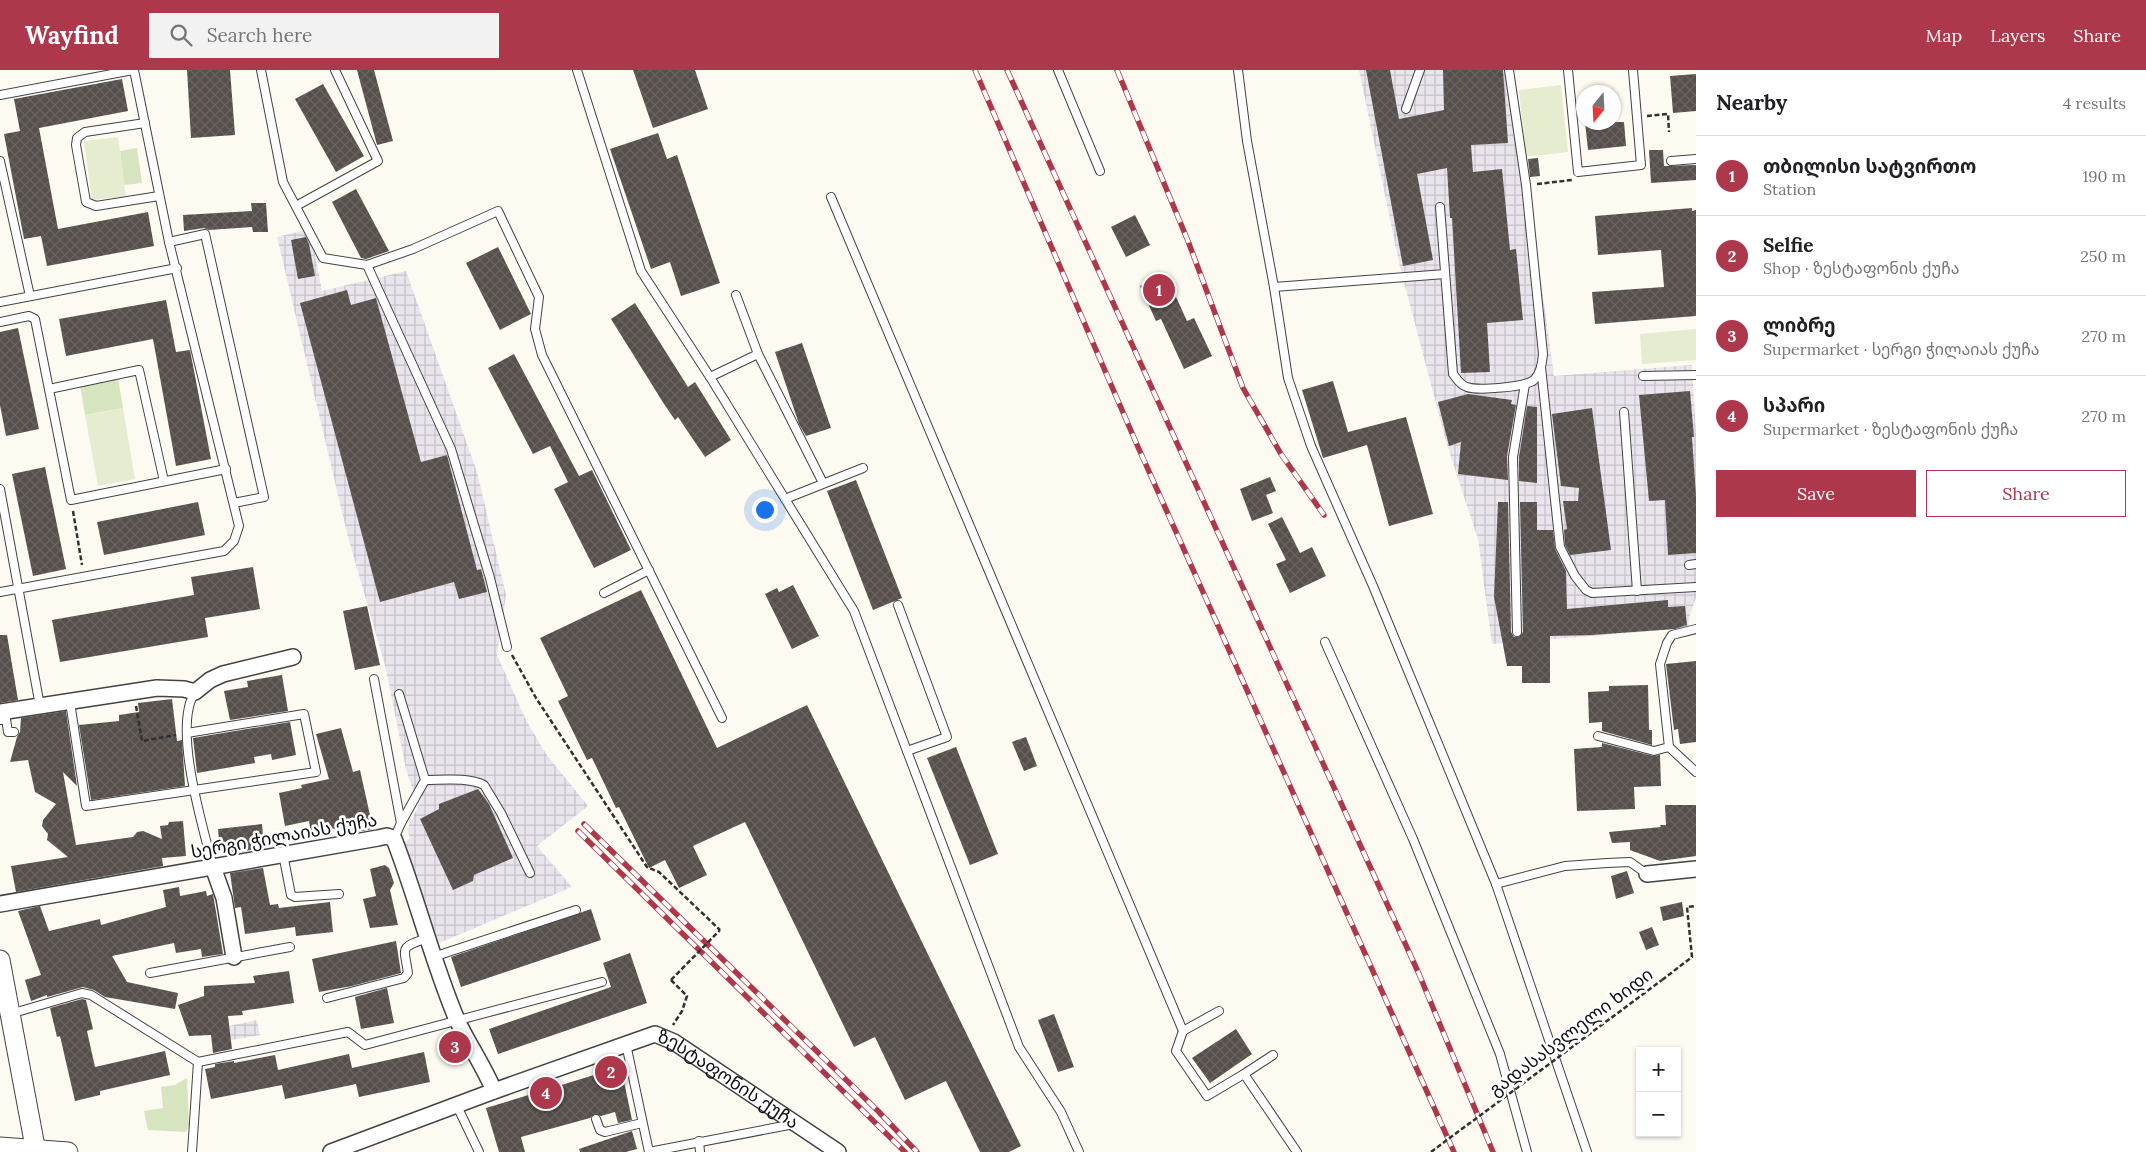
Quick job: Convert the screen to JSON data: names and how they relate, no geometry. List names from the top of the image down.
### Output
{
  "streets": {
    "street": ["სერგი ჭილაიას ქუჩა", "ზესტაფონის ქუჩა"],
    "path": ["გადასასვლელი ხიდი"]
  },
  "crossings": [
    ["სერგი ჭილაიას ქუჩა", "ზესტაფონის ქუჩა"]
  ],
  "north": "bottom",
  "page": {
    "header": "Wayfind",
    "search": "Search here",
    "nav": ["Map", "Layers", "Share"],
    "heading": ["Nearby", "4 results"],
    "list": [
      {
        "mark": "1",
        "name": "თბილისი სატვირთო",
        "note": "Station",
        "value": "190 m"
      },
      {
        "mark": "2",
        "name": "Selfie",
        "note": "Shop · ზესტაფონის ქუჩა",
        "value": "250 m"
      },
      {
        "mark": "3",
        "name": "ლიბრე",
        "note": "Supermarket · სერგი ჭილაიას ქუჩა",
        "value": "270 m"
      },
      {
        "mark": "4",
        "name": "სპარი",
        "note": "Supermarket · ზესტაფონის ქუჩა",
        "value": "270 m"
      }
    ],
    "pins": [
      "1",
      "3",
      "2",
      "4"
    ],
    "buttons": ["Save", "Share"],
    "map_buttons": ["+", "−"]
  }
}
